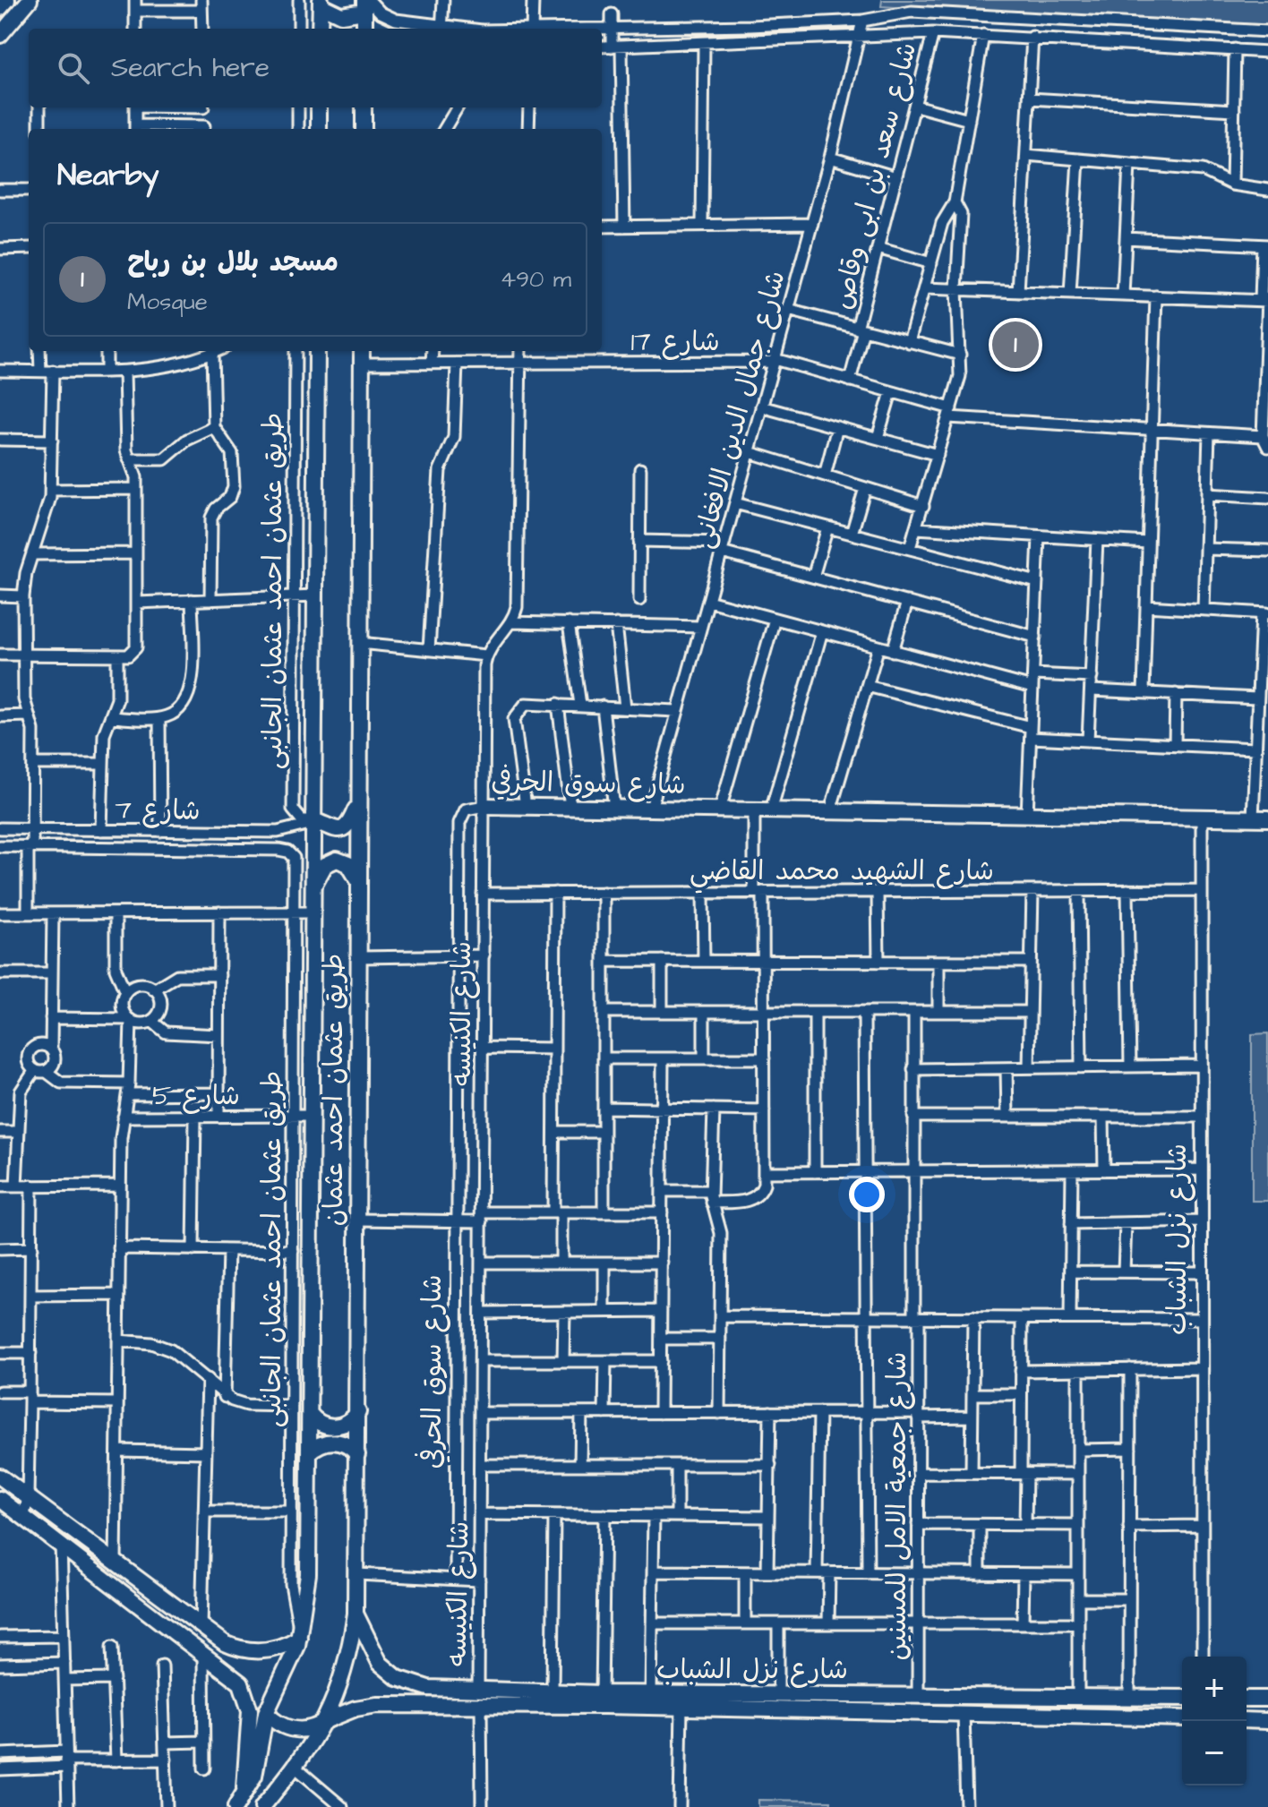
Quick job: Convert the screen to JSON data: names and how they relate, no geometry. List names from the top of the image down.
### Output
{
  "streets": {
    "main road": ["شارع سوق الحرفي", "طريق عثمان احمد عثمان", "شارع نزل الشباب"],
    "street": [
      "شارع سعد بن ابى وقاص",
      "شارع 17",
      "شارع جمال الدين الافغانى",
      "طريق عثمان احمد عثمان الجانبى",
      "شارع 7",
      "شارع الشهيد محمد القاضي",
      "شارع الكنيسه",
      "شارع 5",
      "شارع جمعية الامل للمسنين"
    ]
  },
  "crossings": [
    ["شارع سعد بن ابى وقاص", "شارع 17"],
    ["شارع 17", "شارع جمال الدين الافغانى"],
    ["شارع 17", "طريق عثمان احمد عثمان"],
    ["شارع جمال الدين الافغانى", "شارع سوق الحرفي"],
    ["طريق عثمان احمد عثمان الجانبى", "شارع 7"],
    ["طريق عثمان احمد عثمان الجانبى", "طريق عثمان احمد عثمان"],
    ["طريق عثمان احمد عثمان الجانبى", "شارع 5"],
    ["شارع سوق الحرفي", "شارع الكنيسه"],
    ["شارع سوق الحرفي", "شارع نزل الشباب"],
    ["شارع 7", "طريق عثمان احمد عثمان"],
    ["شارع الشهيد محمد القاضي", "شارع الكنيسه"],
    ["شارع الشهيد محمد القاضي", "شارع نزل الشباب"],
    ["شارع الكنيسه", "شارع نزل الشباب"],
    ["طريق عثمان احمد عثمان", "شارع 5"],
    ["طريق عثمان احمد عثمان", "شارع نزل الشباب"],
    ["شارع نزل الشباب", "شارع جمعية الامل للمسنين"]
  ],
  "page": {
    "search": "Search here",
    "heading": "Nearby",
    "list": [
      {
        "mark": "1",
        "name": "مسجد بلال بن رباح",
        "note": "Mosque",
        "value": "490 m"
      }
    ],
    "pins": "1",
    "map_buttons": ["+", "−"]
  }
}
